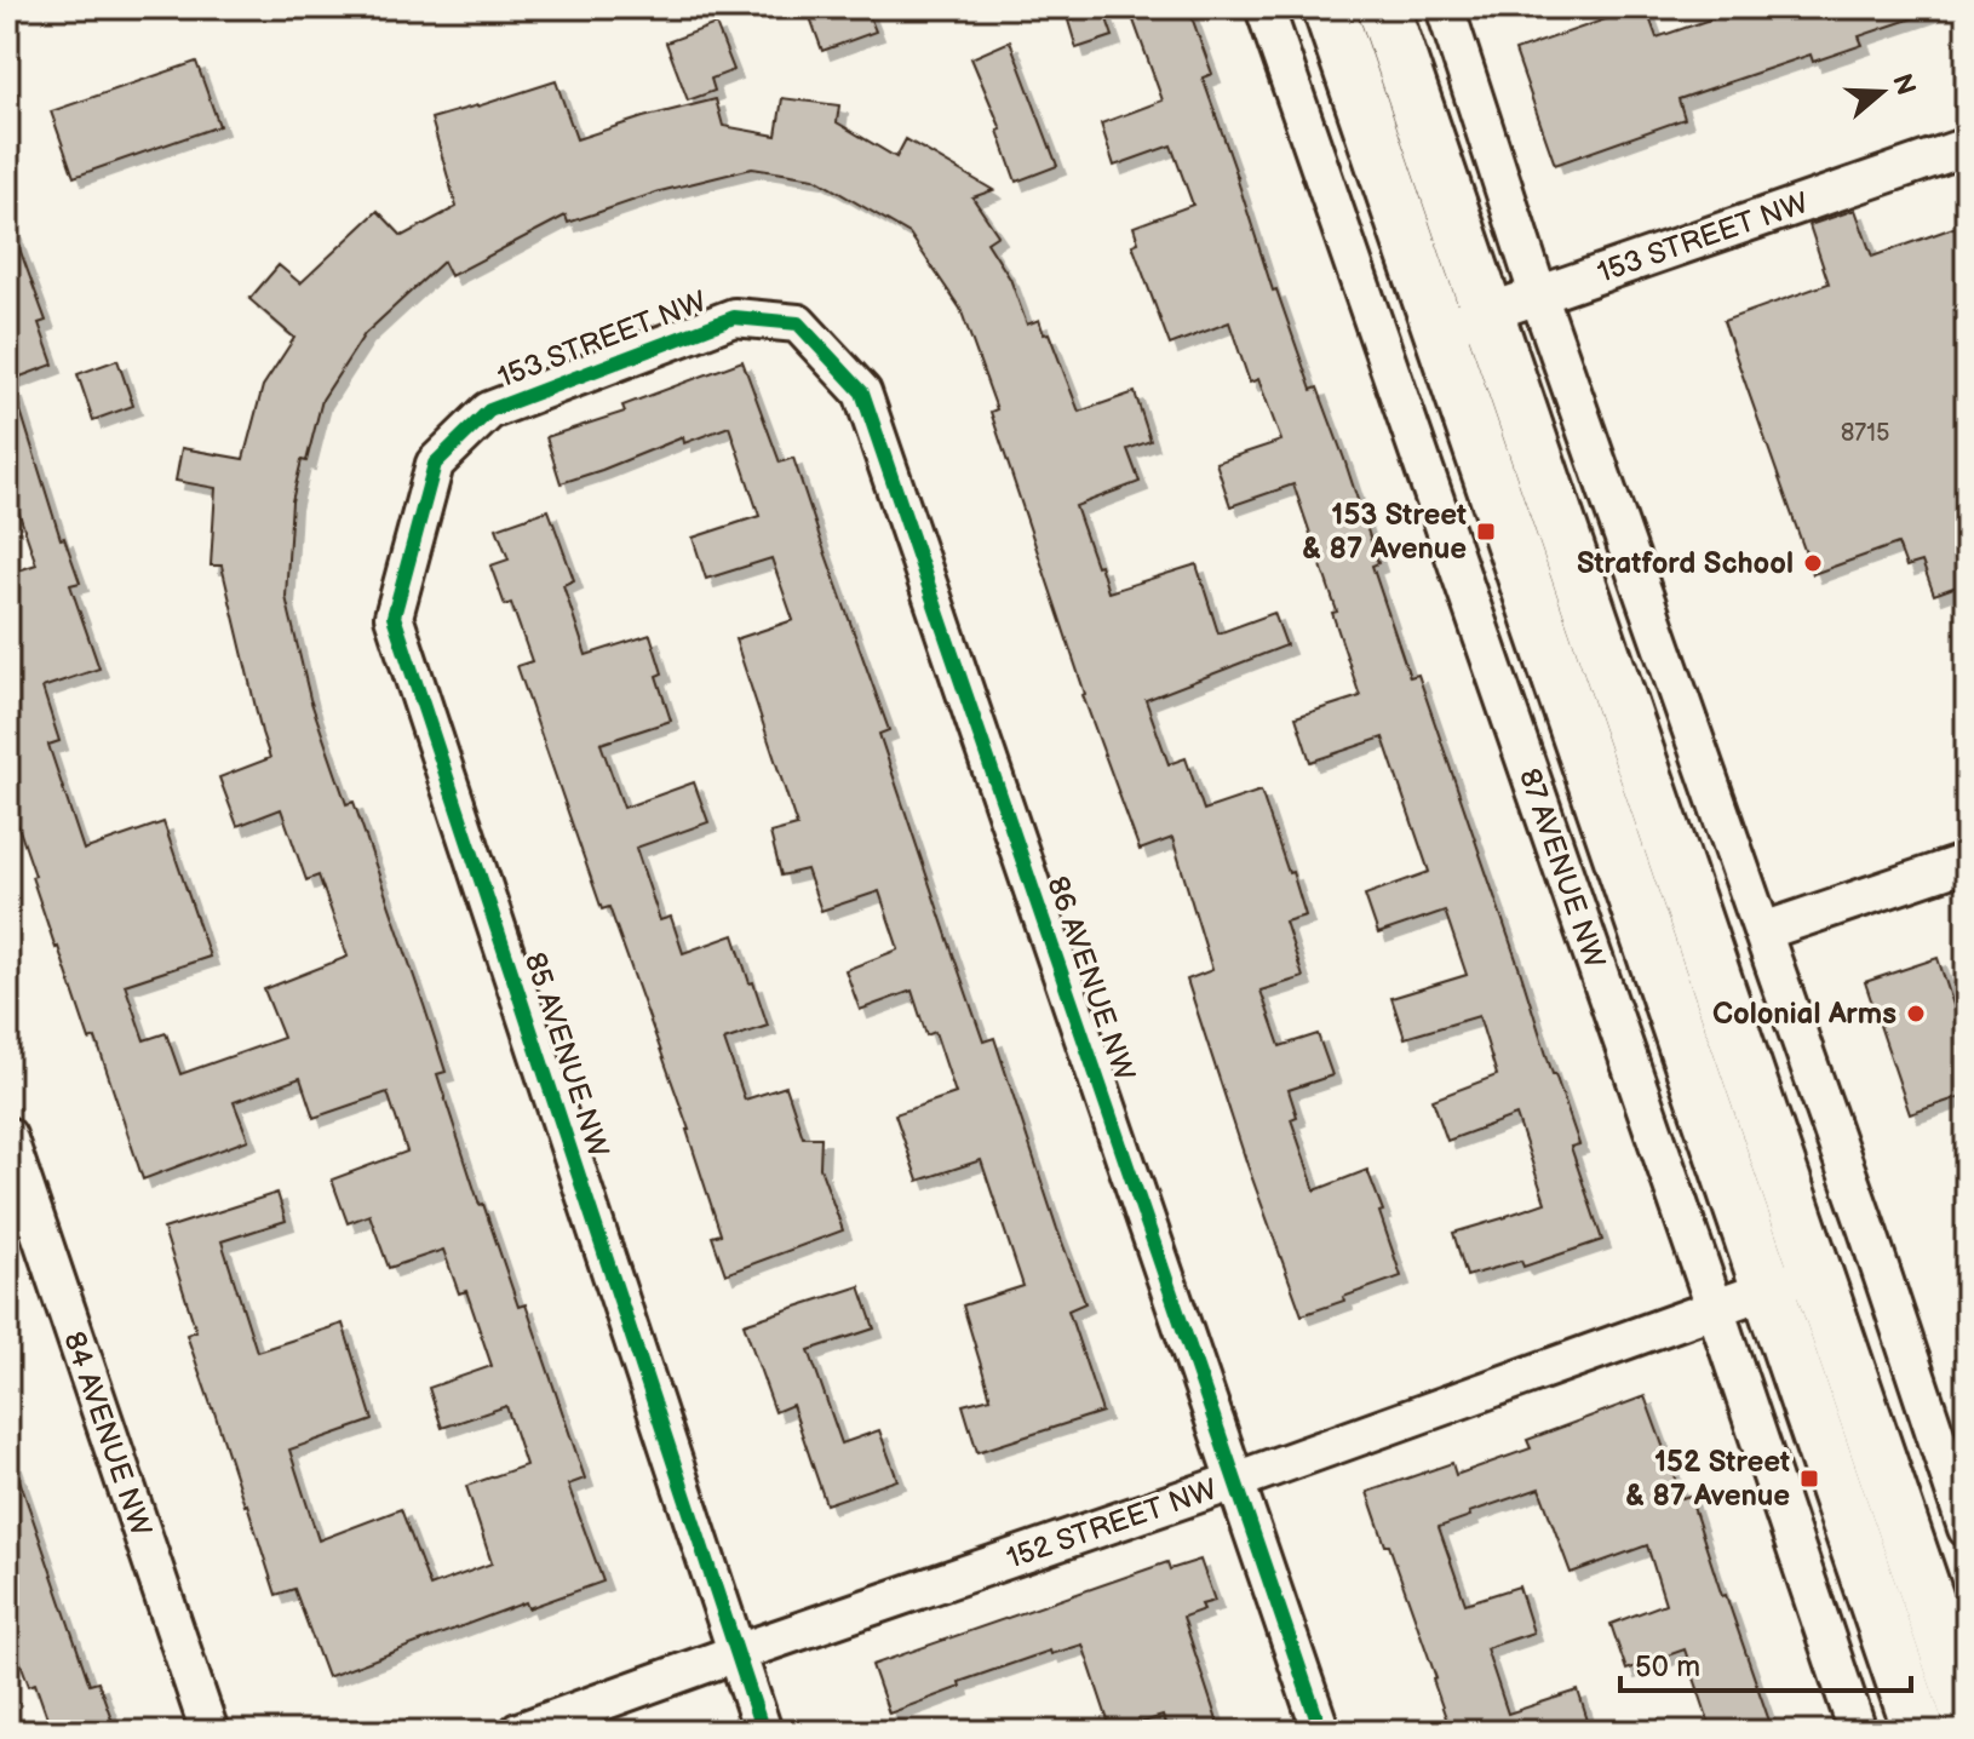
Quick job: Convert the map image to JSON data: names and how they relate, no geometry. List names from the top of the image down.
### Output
{
  "streets": {
    "main road": ["87 AVENUE NW"],
    "street": [
      "153 STREET NW",
      "86 AVENUE NW",
      "85 AVENUE NW",
      "84 AVENUE NW",
      "152 STREET NW"
    ]
  },
  "crossings": [
    ["153 STREET NW", "87 AVENUE NW"],
    ["153 STREET NW", "86 AVENUE NW"],
    ["153 STREET NW", "85 AVENUE NW"],
    ["87 AVENUE NW", "152 STREET NW"],
    ["86 AVENUE NW", "152 STREET NW"],
    ["85 AVENUE NW", "152 STREET NW"]
  ],
  "places": {
    "transit": ["153 Street & 87 Avenue", "152 Street & 87 Avenue"],
    "other": ["Stratford School", "Colonial Arms"]
  },
  "house_numbers": ["8715"],
  "scale_bar": "50 m",
  "north": "right"
}
